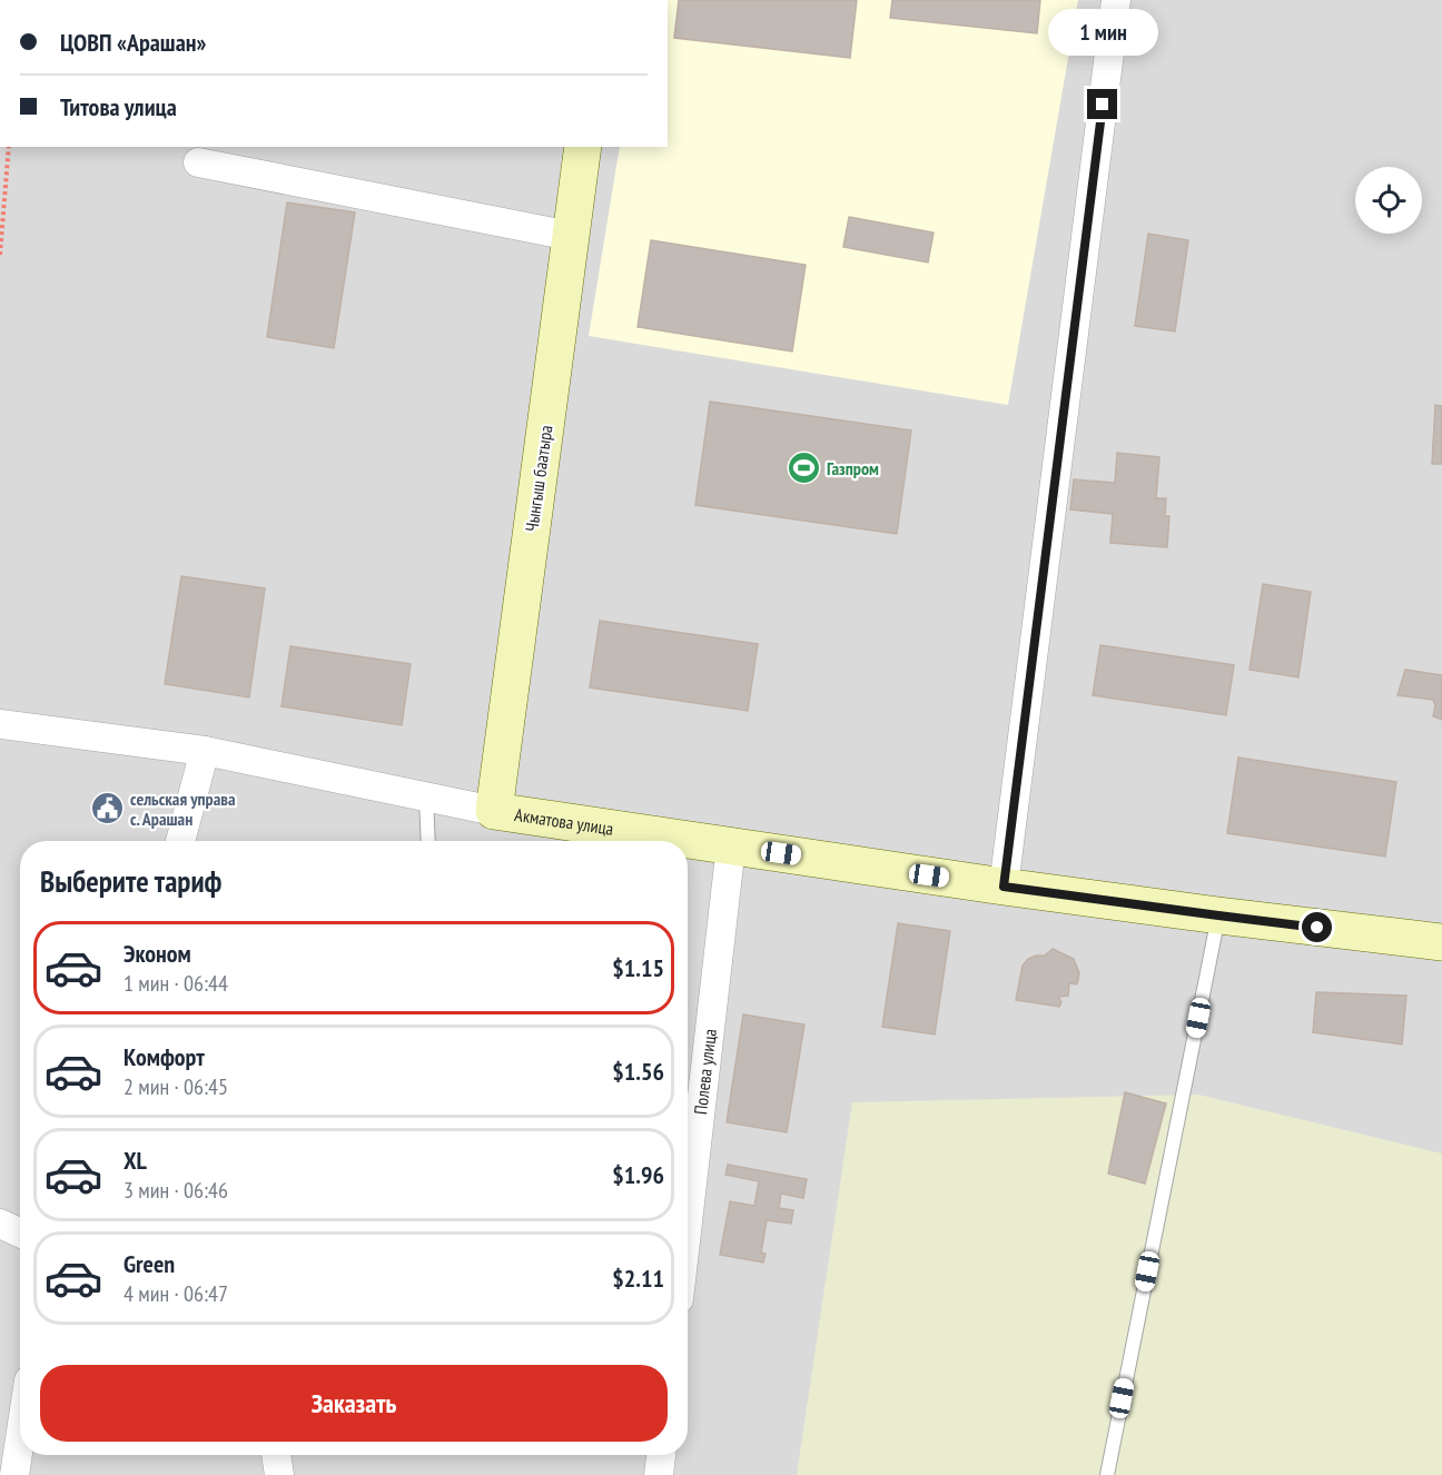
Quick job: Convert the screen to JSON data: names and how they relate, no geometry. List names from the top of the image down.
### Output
{
  "streets": {
    "main road": ["Чынгыш баатыра", "Акматова улица"],
    "street": ["Полева улица"]
  },
  "crossings": [
    ["Чынгыш баатыра", "Акматова улица"],
    ["Акматова улица", "Полева улица"]
  ],
  "places": {
    "sports": ["Газпром"],
    "public building": ["сельская управа с. Арашан"]
  },
  "page": {
    "banner": ["ЦОВП «Арашан»", "Титова улица"],
    "bubble": "1 мин",
    "heading": "Выберите тариф",
    "list": [
      {
        "name": "Эконом",
        "note": "1 мин · 06:44",
        "value": "$1.15"
      },
      {
        "name": "Комфорт",
        "note": "2 мин · 06:45",
        "value": "$1.56"
      },
      {
        "name": "XL",
        "note": "3 мин · 06:46",
        "value": "$1.96"
      },
      {
        "name": "Green",
        "note": "4 мин · 06:47",
        "value": "$2.11"
      }
    ],
    "buttons": "Заказать"
  }
}
